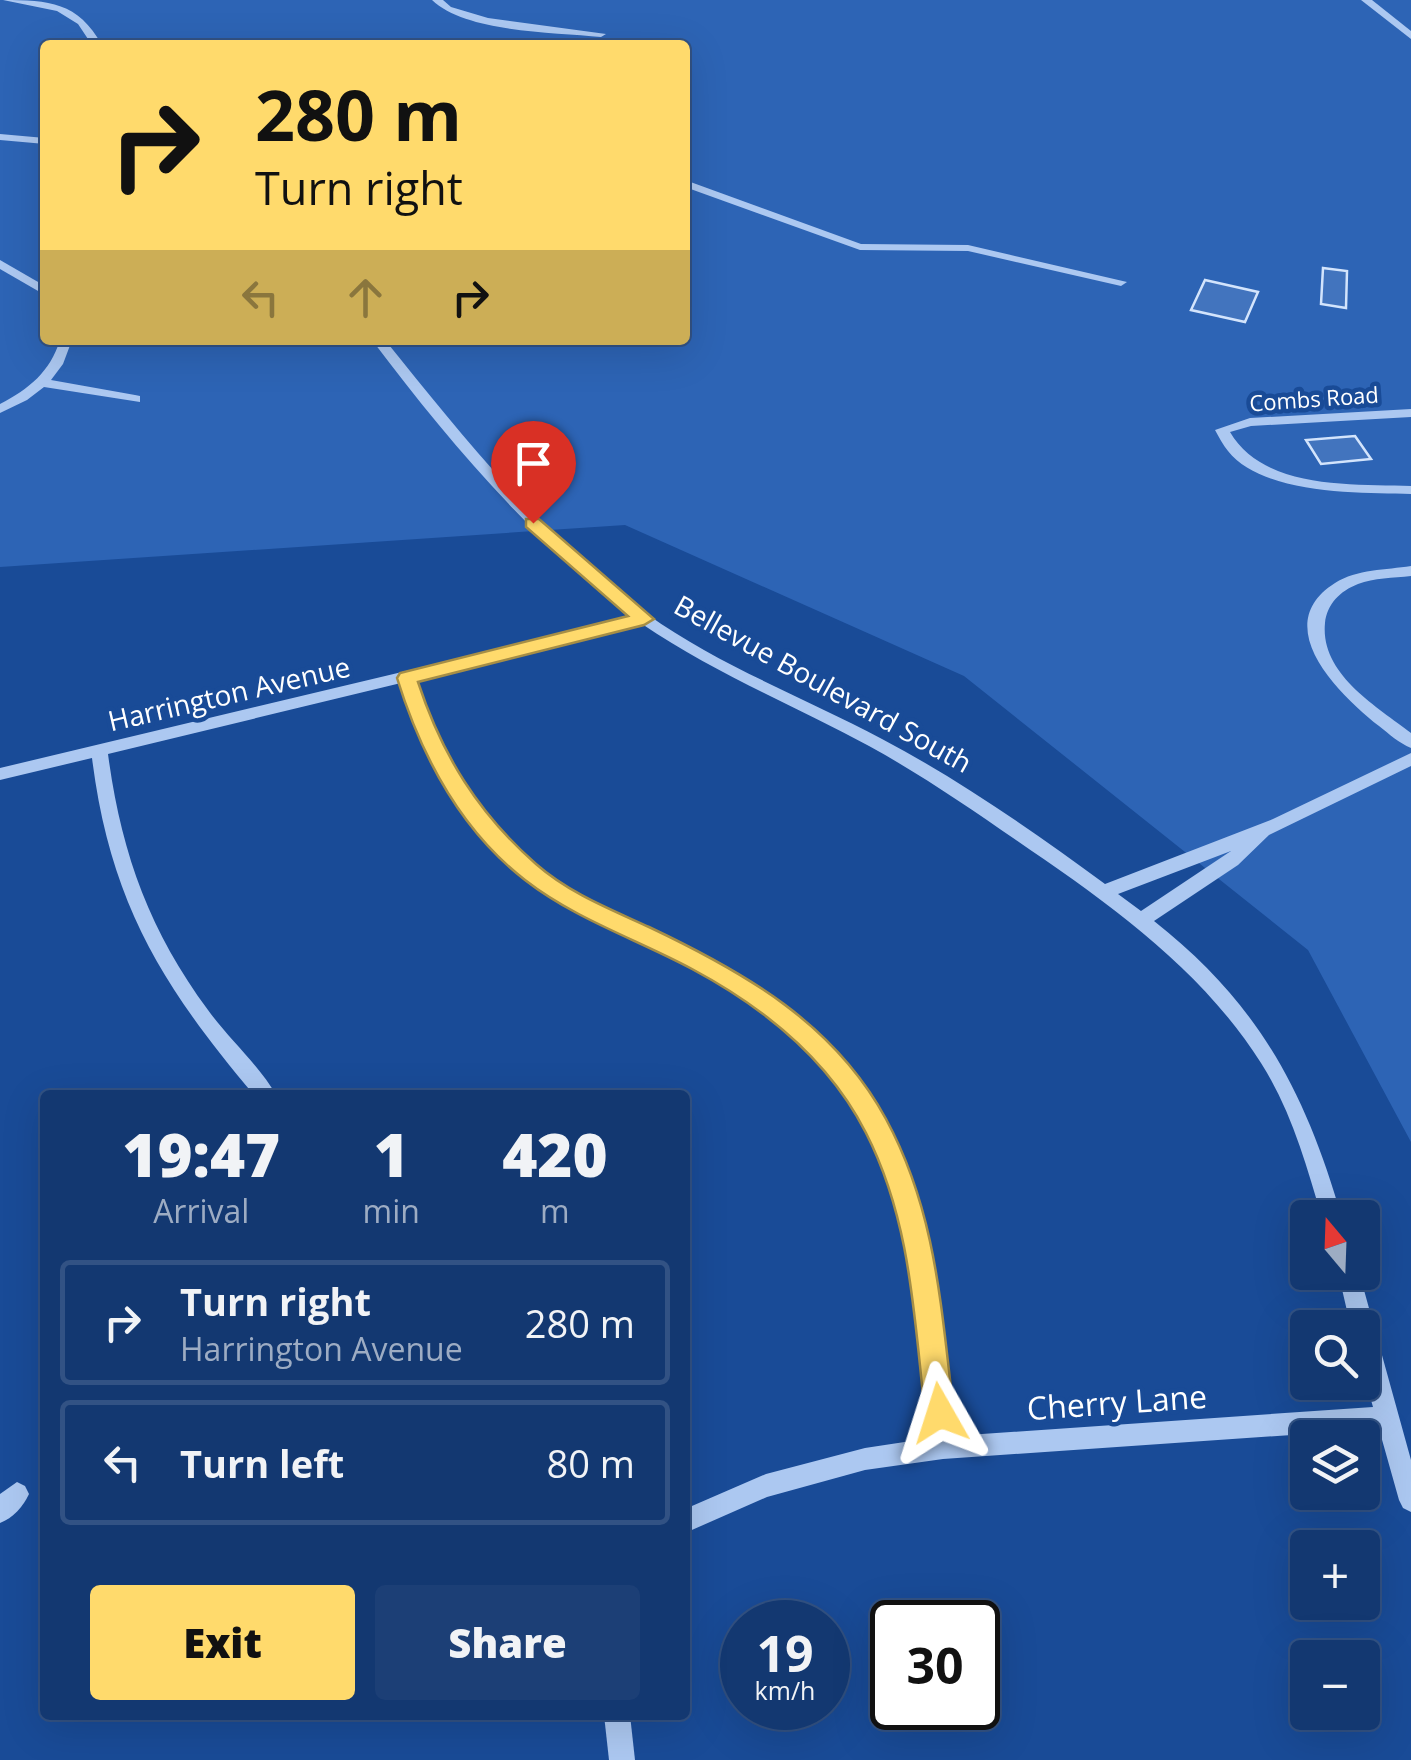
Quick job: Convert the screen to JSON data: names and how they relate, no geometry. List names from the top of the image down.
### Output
{
  "streets": {
    "street": [
      "Combs Road",
      "Bellevue Boulevard South",
      "Harrington Avenue",
      "Cherry Lane"
    ]
  },
  "crossings": [
    ["Bellevue Boulevard South", "Harrington Avenue"]
  ],
  "north": "top",
  "page": {
    "turn": ["280 m", "Turn right"],
    "eta": [
      "19:47",
      "Arrival",
      "1",
      "min",
      "420",
      "m"
    ],
    "map_buttons": ["+", "−"],
    "list": [
      {
        "name": "Turn right",
        "note": "Harrington Avenue",
        "value": "280 m"
      },
      {
        "name": "Turn left",
        "value": "80 m"
      }
    ],
    "buttons": ["Exit", "Share"],
    "speed": "19 km/h",
    "limit": "30"
  }
}
